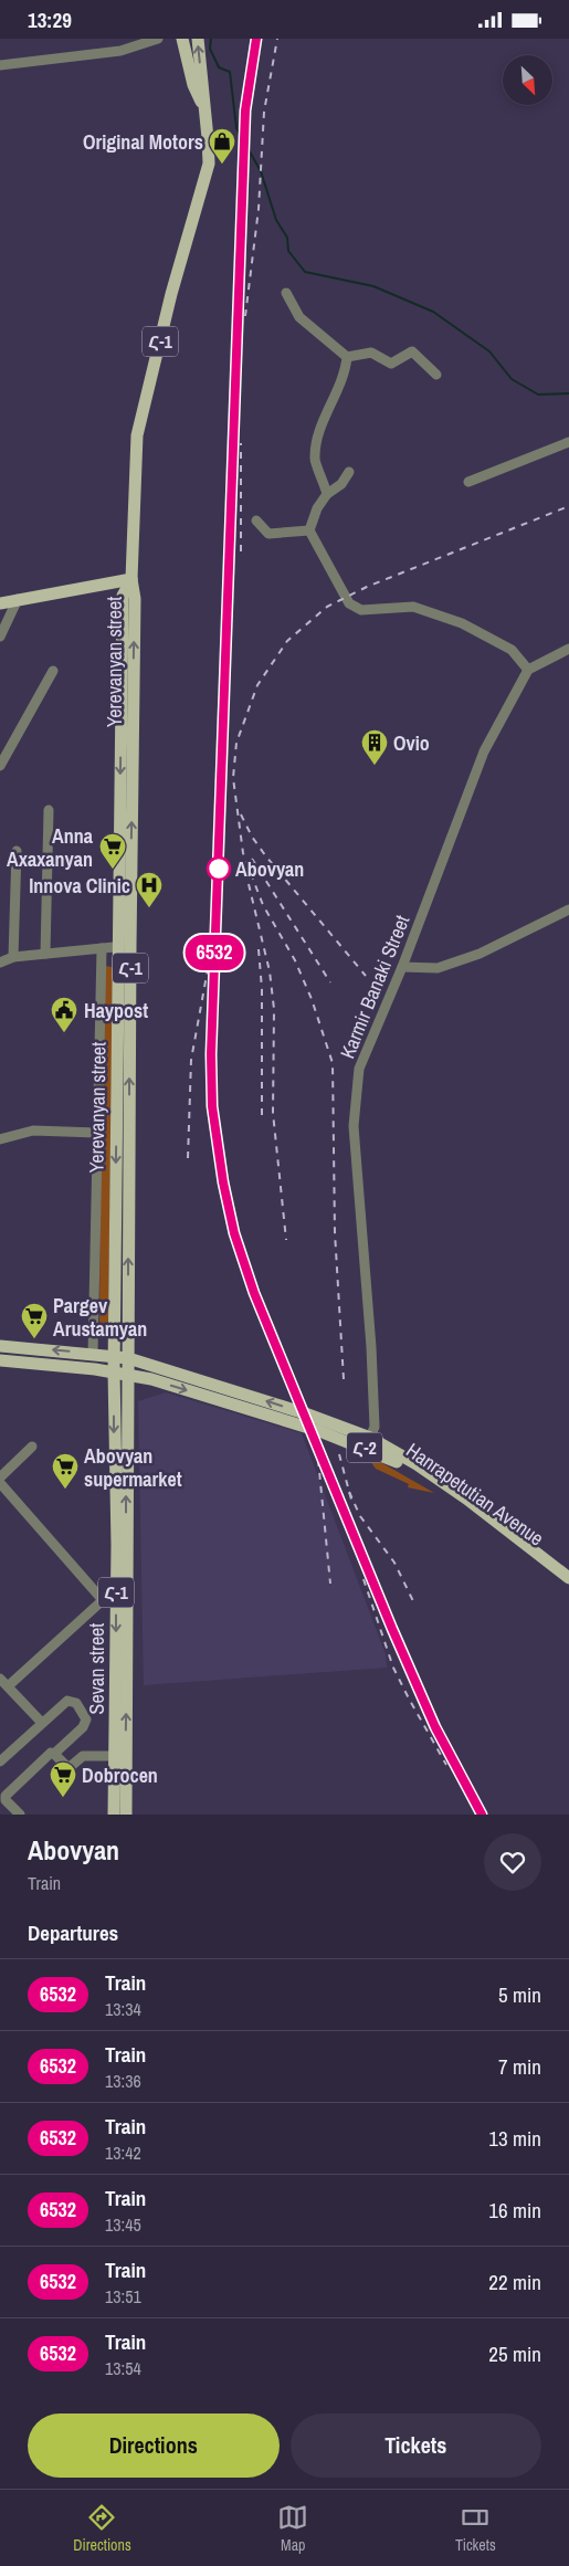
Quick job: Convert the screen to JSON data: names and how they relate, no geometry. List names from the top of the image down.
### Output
{
  "streets": {
    "main road": [
      "Հ-1",
      "Yerevanyan street",
      "Հ-2",
      "Hanrapetutian Avenue",
      "Sevan street"
    ],
    "street": ["Karmir Banaki Street"]
  },
  "crossings": [
    ["Հ-1", "Yerevanyan street"],
    ["Yerevanyan street", "Hanrapetutian Avenue"],
    ["Yerevanyan street", "Sevan street"],
    ["Karmir Banaki Street", "Հ-2"],
    ["Karmir Banaki Street", "Hanrapetutian Avenue"],
    ["Հ-2", "Hanrapetutian Avenue"],
    ["Hanrapetutian Avenue", "Sevan street"]
  ],
  "places": {
    "shop": ["Original Motors"],
    "building": ["Ovio"],
    "other": ["Abovyan"],
    "supermarket": [
      "Anna Axaxanyan",
      "Pargev Arustamyan",
      "Abovyan supermarket",
      "Dobrocen"
    ],
    "hospital": ["Innova Clinic"],
    "public building": ["Haypost"]
  },
  "north": "bottom right",
  "page": {
    "status": "13:29",
    "on_map": "6532",
    "heading": [
      ["Abovyan", "Train"],
      "Departures"
    ],
    "list": [
      {
        "mark": "6532",
        "name": "Train",
        "note": "13:34",
        "value": "5 min"
      },
      {
        "mark": "6532",
        "name": "Train",
        "note": "13:36",
        "value": "7 min"
      },
      {
        "mark": "6532",
        "name": "Train",
        "note": "13:42",
        "value": "13 min"
      },
      {
        "mark": "6532",
        "name": "Train",
        "note": "13:45",
        "value": "16 min"
      },
      {
        "mark": "6532",
        "name": "Train",
        "note": "13:51",
        "value": "22 min"
      },
      {
        "mark": "6532",
        "name": "Train",
        "note": "13:54",
        "value": "25 min"
      }
    ],
    "buttons": ["Directions", "Tickets"],
    "tabs": ["Directions", "Map", "Tickets"]
  }
}
